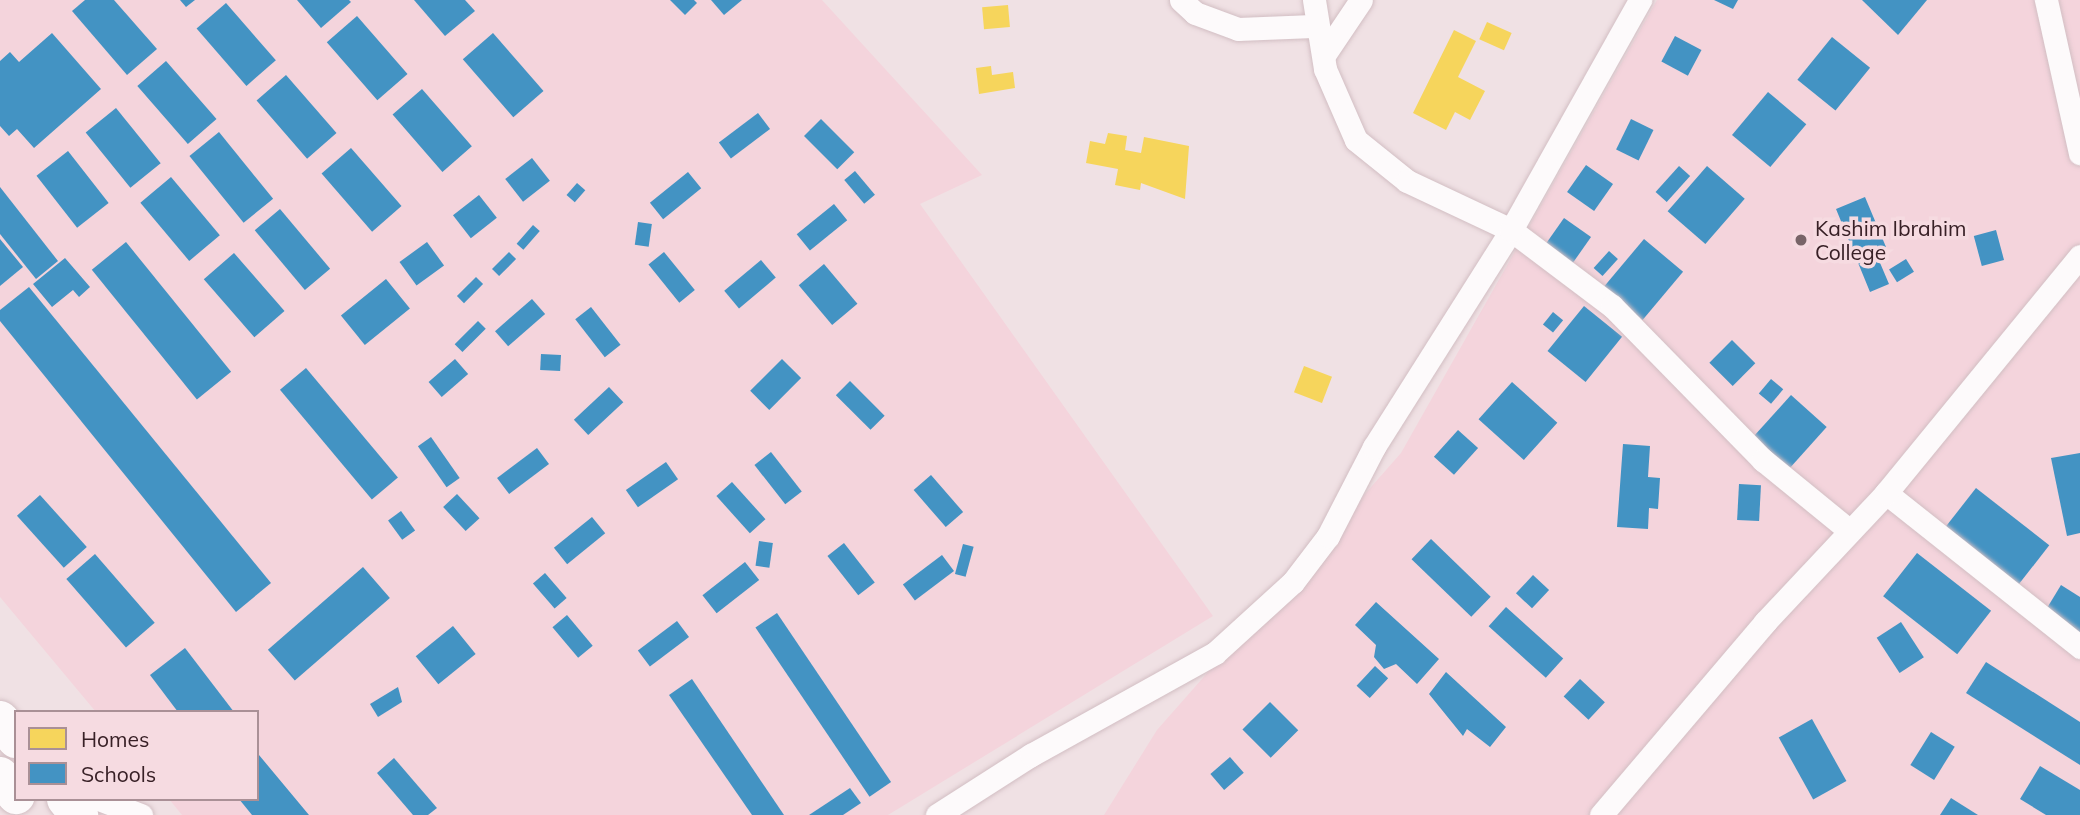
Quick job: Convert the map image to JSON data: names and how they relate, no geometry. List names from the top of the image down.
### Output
{
  "places": ["Kashim Ibrahim College"],
  "legend": ["Homes", "Schools"]
}
